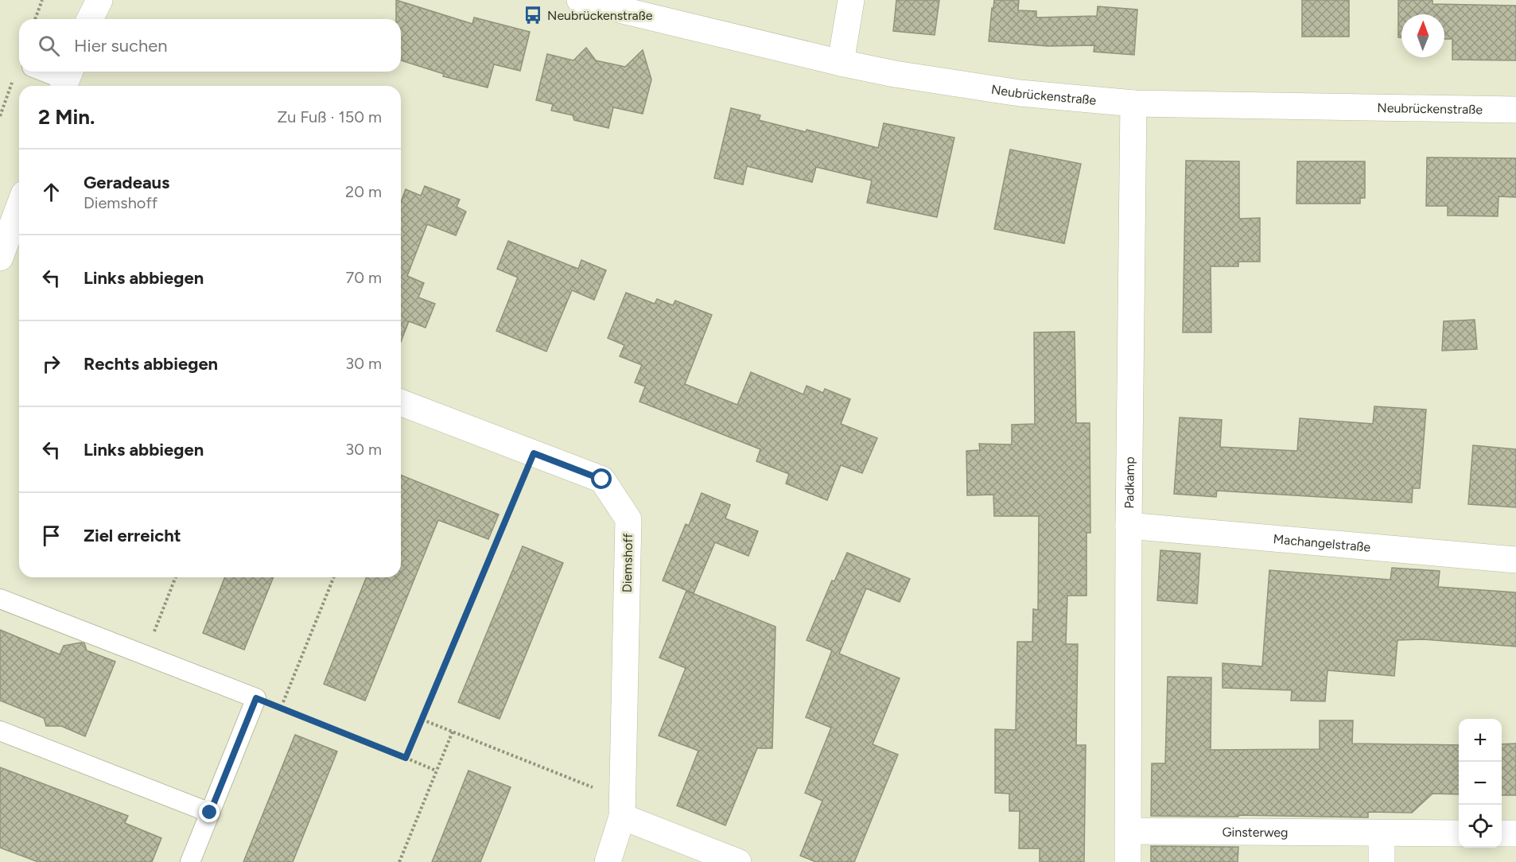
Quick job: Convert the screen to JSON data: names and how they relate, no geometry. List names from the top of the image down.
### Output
{
  "streets": {
    "street": [
      "Neubrückenstraße",
      "Padkamp",
      "Machangelstraße",
      "Diemshoff",
      "Ginsterweg"
    ]
  },
  "crossings": [
    ["Neubrückenstraße", "Padkamp"],
    ["Padkamp", "Machangelstraße"],
    ["Padkamp", "Ginsterweg"]
  ],
  "places": {
    "bus stop": ["Neubrückenstraße"]
  },
  "north": "top",
  "page": {
    "search": "Hier suchen",
    "heading": ["2 Min.", "Zu Fuß · 150 m"],
    "list": [
      ["Geradeaus", "Diemshoff", "20 m"],
      ["Links abbiegen", "70 m"],
      ["Rechts abbiegen", "30 m"],
      ["Links abbiegen", "30 m"],
      "Ziel erreicht"
    ],
    "map_buttons": ["+", "−"]
  }
}
